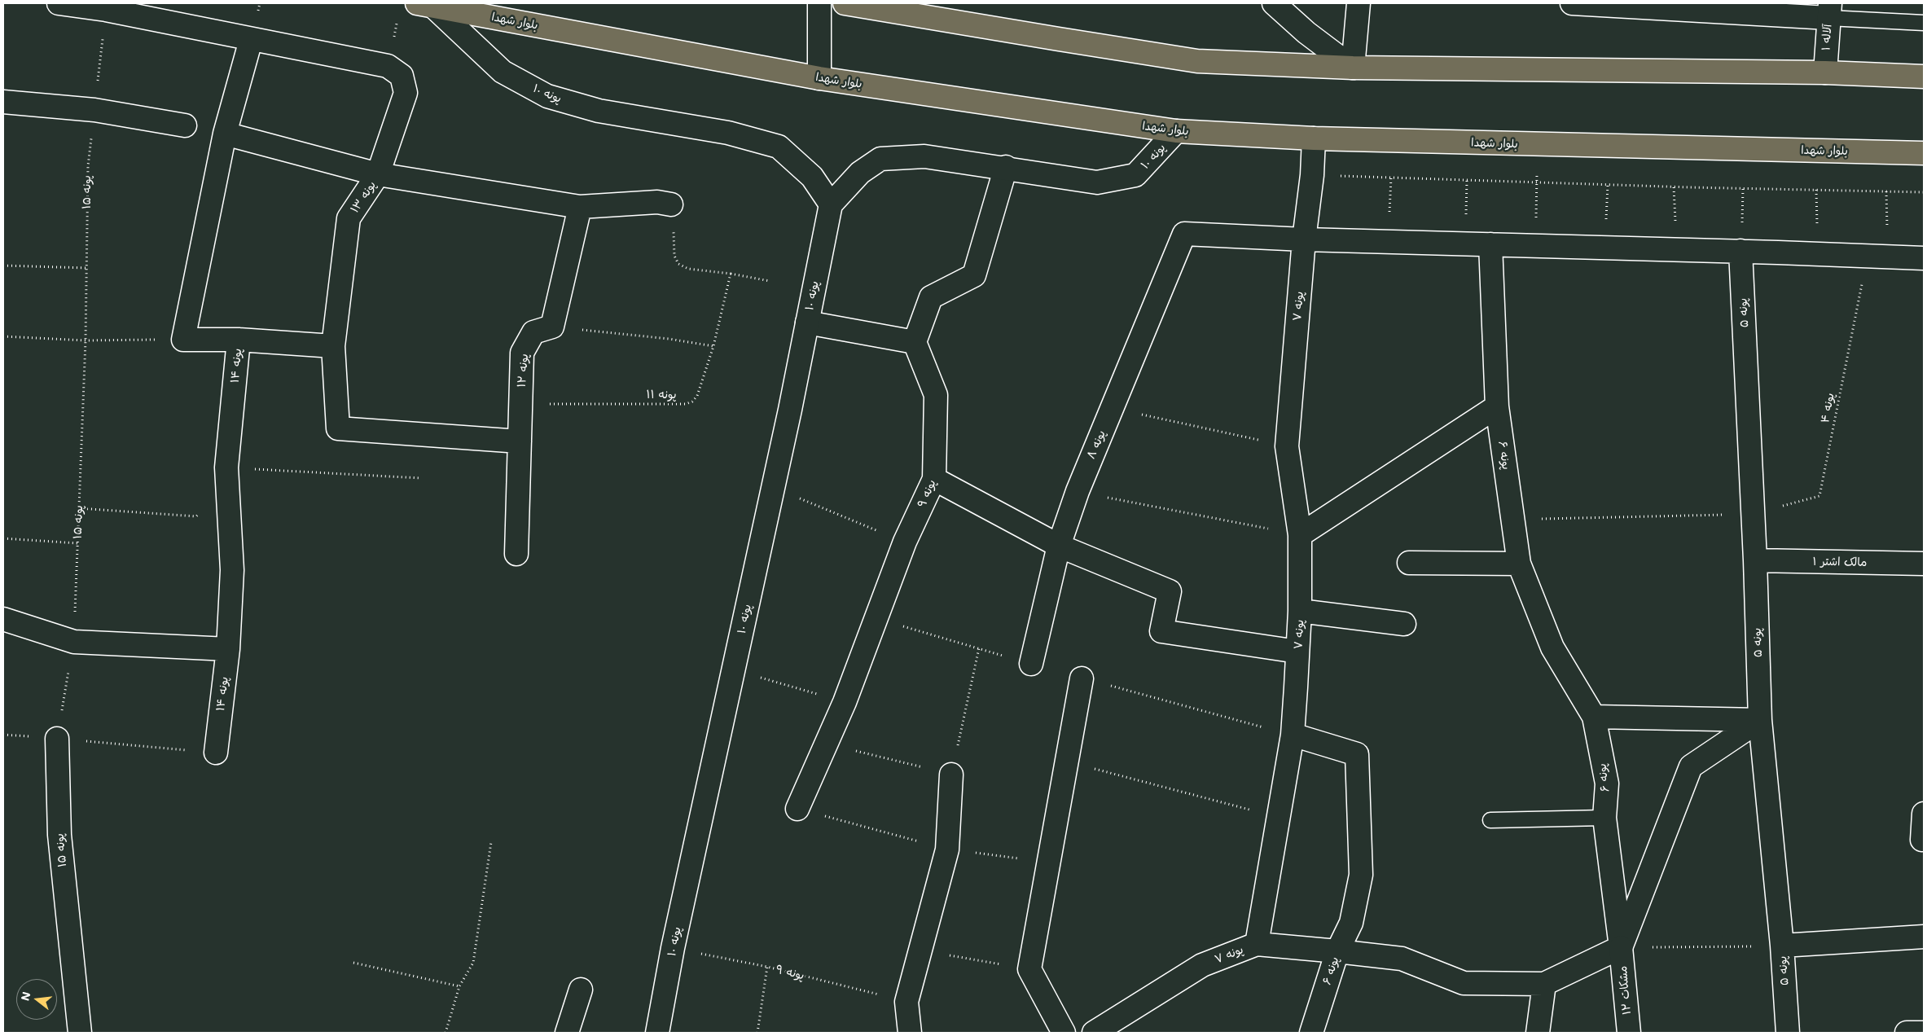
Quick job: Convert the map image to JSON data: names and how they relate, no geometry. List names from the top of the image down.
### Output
{
  "streets": {
    "main road": ["بلوار شهدا"],
    "street": [
      "آلاله ۱",
      "پونه ۱۰",
      "پونه ۱۵",
      "پونه ۱۳",
      "پونه ۷",
      "پونه ۵",
      "پونه ۱۴",
      "پونه ۱۲",
      "پونه ۸",
      "پونه ۶",
      "پونه ۹",
      "مالک اشتر ۱",
      "مشکات ۱۲"
    ],
    "path": ["پونه ۱۱", "پونه ۴"]
  },
  "crossings": [
    ["بلوار شهدا", "پونه ۱۰"],
    ["بلوار شهدا", "پونه ۷"],
    ["پونه ۱۰", "پونه ۹"],
    ["پونه ۱۳", "پونه ۱۲"],
    ["پونه ۷", "پونه ۸"],
    ["پونه ۵", "پونه ۴"],
    ["پونه ۵", "مالک اشتر ۱"],
    ["پونه ۱۲", "پونه ۱۱"],
    ["پونه ۶", "مشکات ۱۲"]
  ],
  "north": "left"
}
